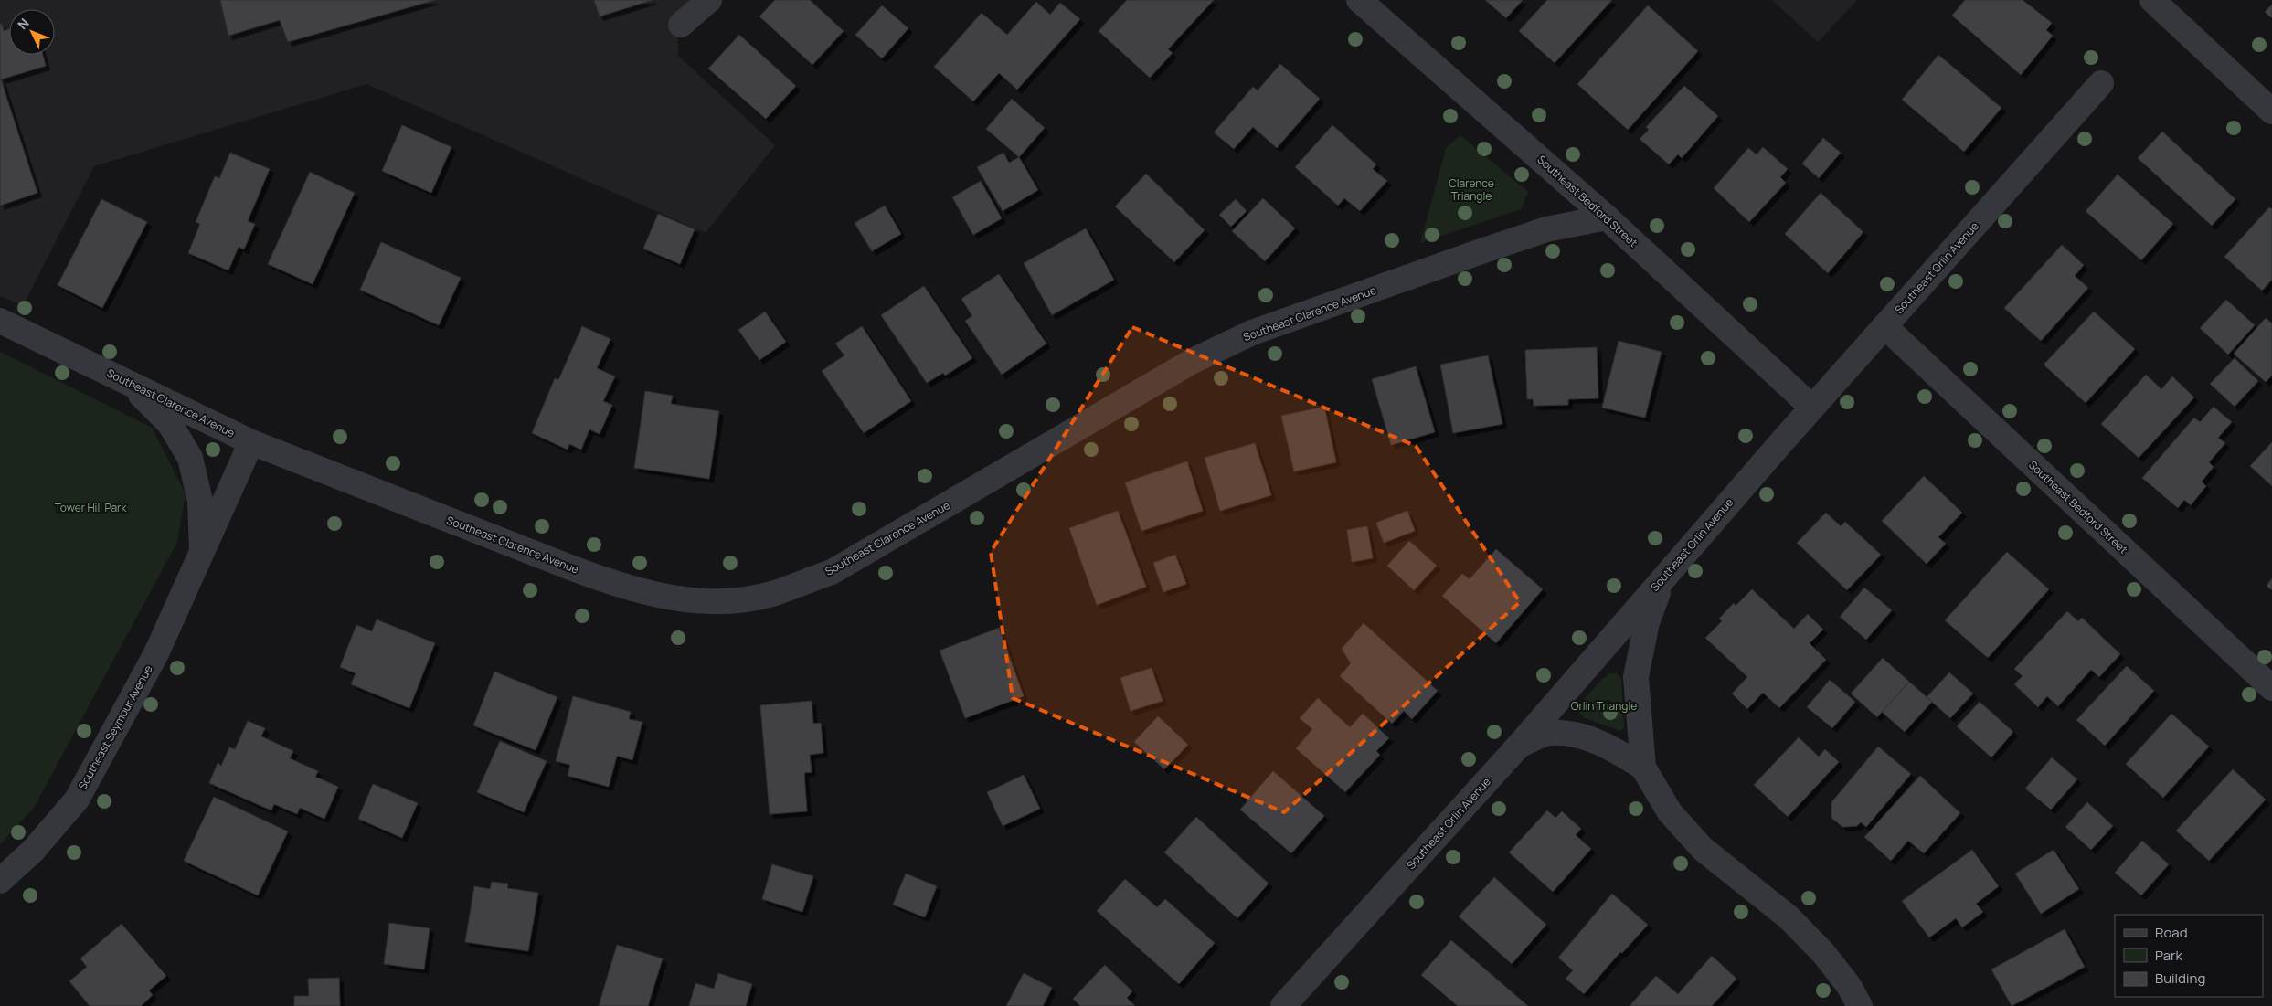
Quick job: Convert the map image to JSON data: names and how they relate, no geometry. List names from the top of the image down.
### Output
{
  "streets": {
    "street": [
      "Southeast Bedford Street",
      "Southeast Orlin Avenue",
      "Southeast Clarence Avenue",
      "Southeast Seymour Avenue"
    ]
  },
  "crossings": [
    ["Southeast Bedford Street", "Southeast Orlin Avenue"],
    ["Southeast Bedford Street", "Southeast Clarence Avenue"],
    ["Southeast Clarence Avenue", "Southeast Seymour Avenue"]
  ],
  "parks": ["Clarence Triangle", "Tower Hill Park", "Orlin Triangle"],
  "legend": ["Road", "Park", "Building"],
  "north": "top left"
}
